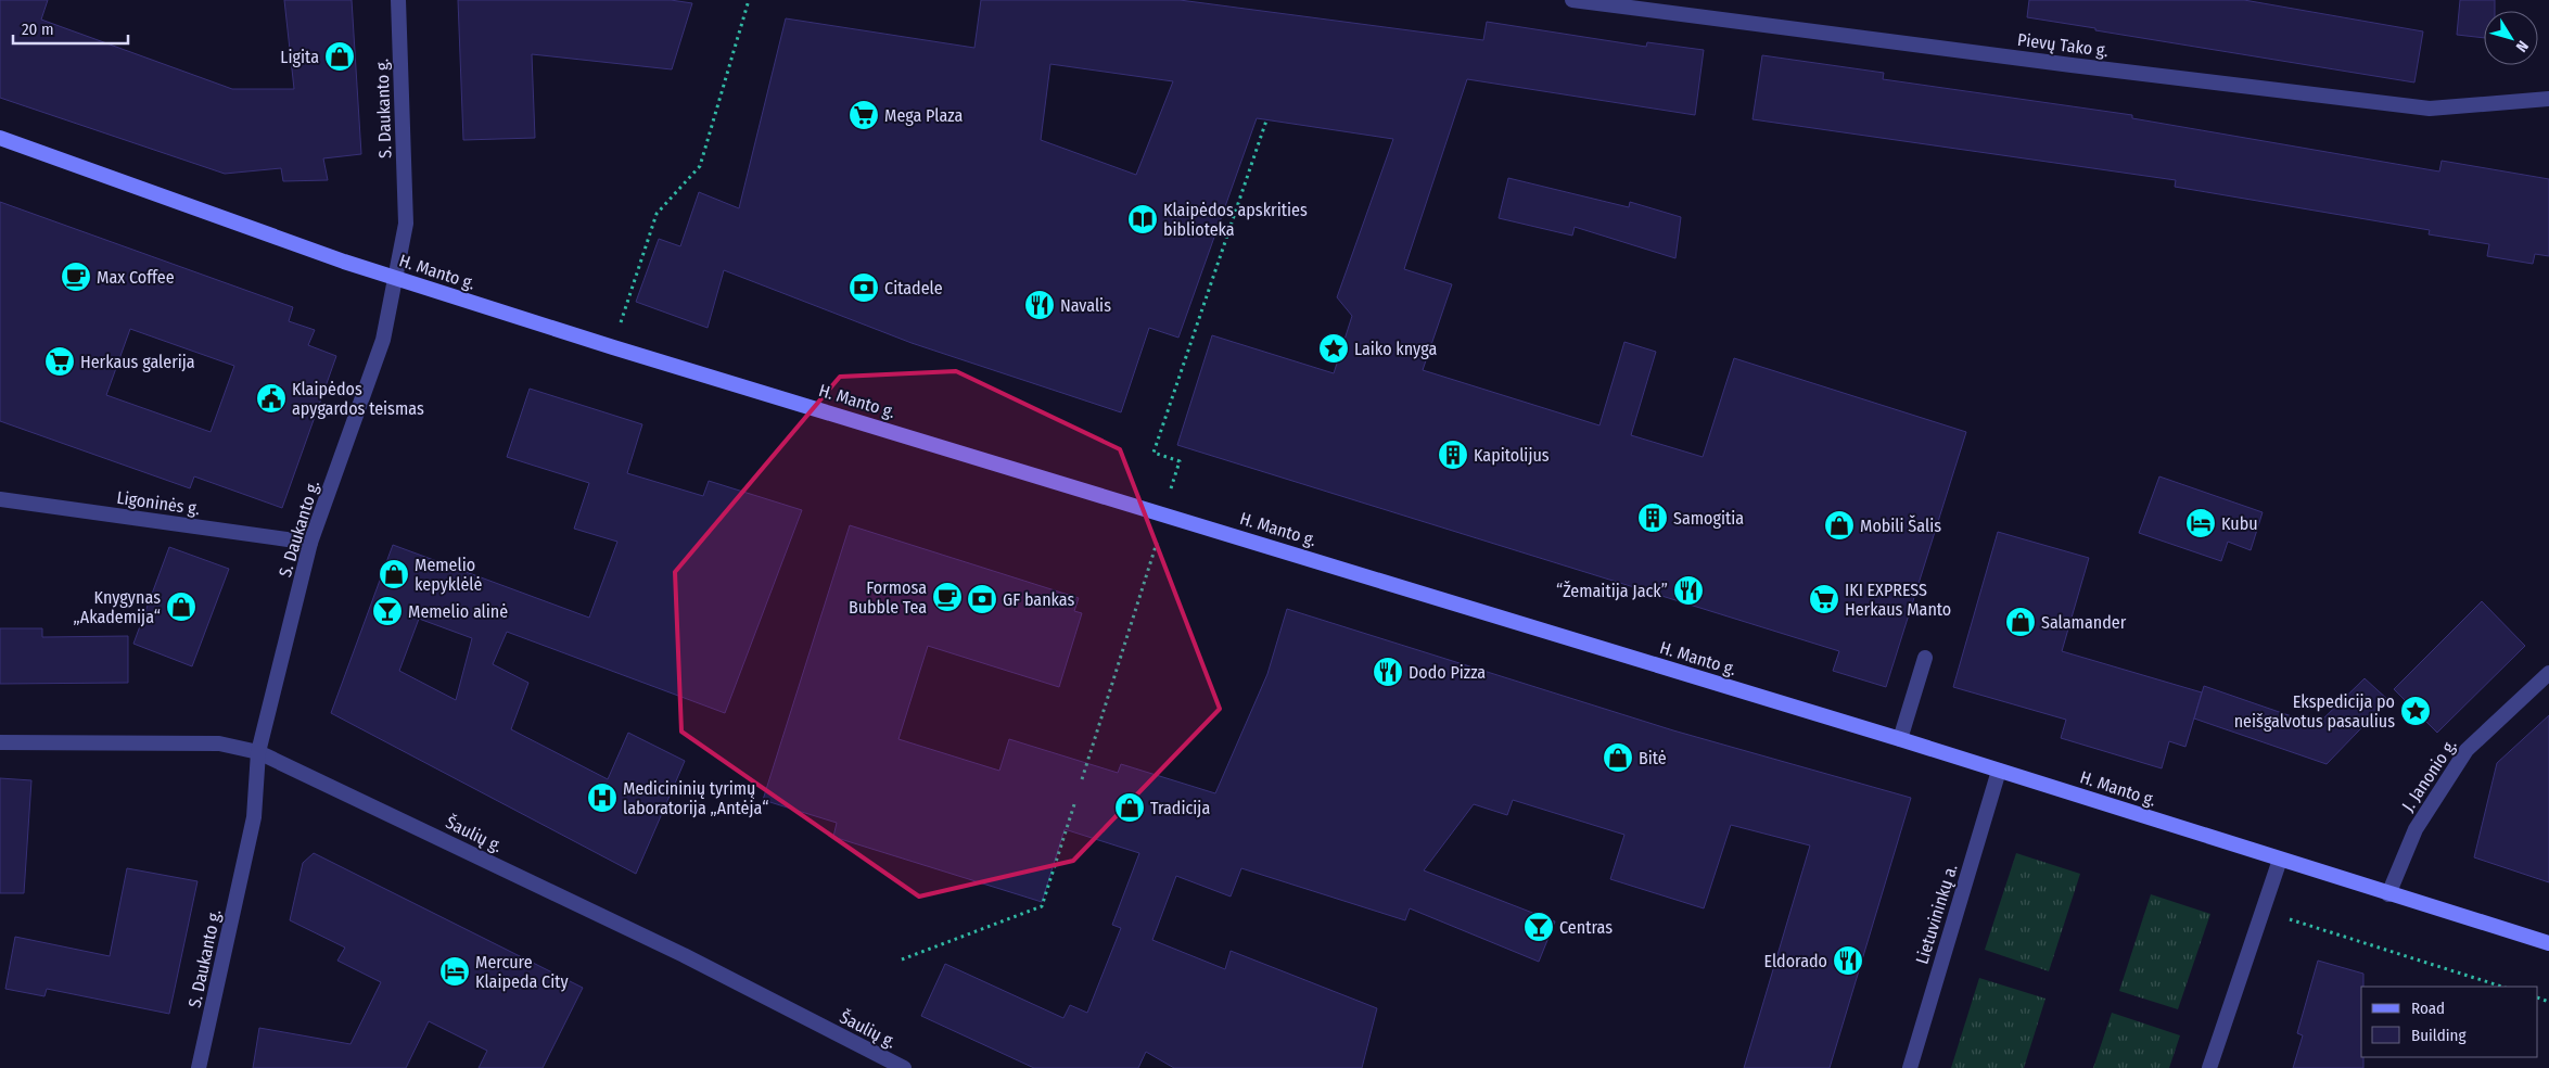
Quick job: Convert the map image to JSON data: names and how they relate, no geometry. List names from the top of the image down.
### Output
{
  "streets": {
    "main road": ["H. Manto g."],
    "street": [
      "Pievų Tako g.",
      "S. Daukanto g.",
      "Ligoninės g.",
      "J. Janonio g.",
      "Šaulių g.",
      "Lietuvininkų a."
    ]
  },
  "crossings": [
    ["S. Daukanto g.", "H. Manto g."],
    ["S. Daukanto g.", "Ligoninės g."],
    ["S. Daukanto g.", "Šaulių g."],
    ["H. Manto g.", "J. Janonio g."],
    ["H. Manto g.", "Lietuvininkų a."]
  ],
  "places": {
    "shop": [
      "Ligita",
      "Mobili Šalis",
      "Memelio kepyklėlė",
      "Knygynas „Akademija“",
      "Salamander",
      "Bitė",
      "Tradicija"
    ],
    "supermarket": ["Mega Plaza", "Herkaus galerija", "IKI EXPRESS Herkaus Manto"],
    "library": ["Klaipėdos apskrities biblioteka"],
    "cafe": ["Max Coffee", "Formosa Bubble Tea"],
    "bank": ["Citadele", "GF bankas"],
    "restaurant": [
      "Navalis",
      "“Žemaitija Jack”",
      "Dodo Pizza",
      "Eldorado"
    ],
    "place": ["Laiko knyga", "Ekspedicija po neišgalvotus pasaulius"],
    "public building": ["Klaipėdos apygardos teismas"],
    "building": ["Kapitolijus", "Samogitia"],
    "hotel": ["Kubu", "Mercure Klaipeda City"],
    "bar": ["Memelio alinė", "Centras"],
    "hospital": ["Medicininių tyrimų laboratorija „Antėja“"]
  },
  "legend": ["Road", "Building"],
  "scale_bar": "20 m",
  "north": "bottom right"
}
